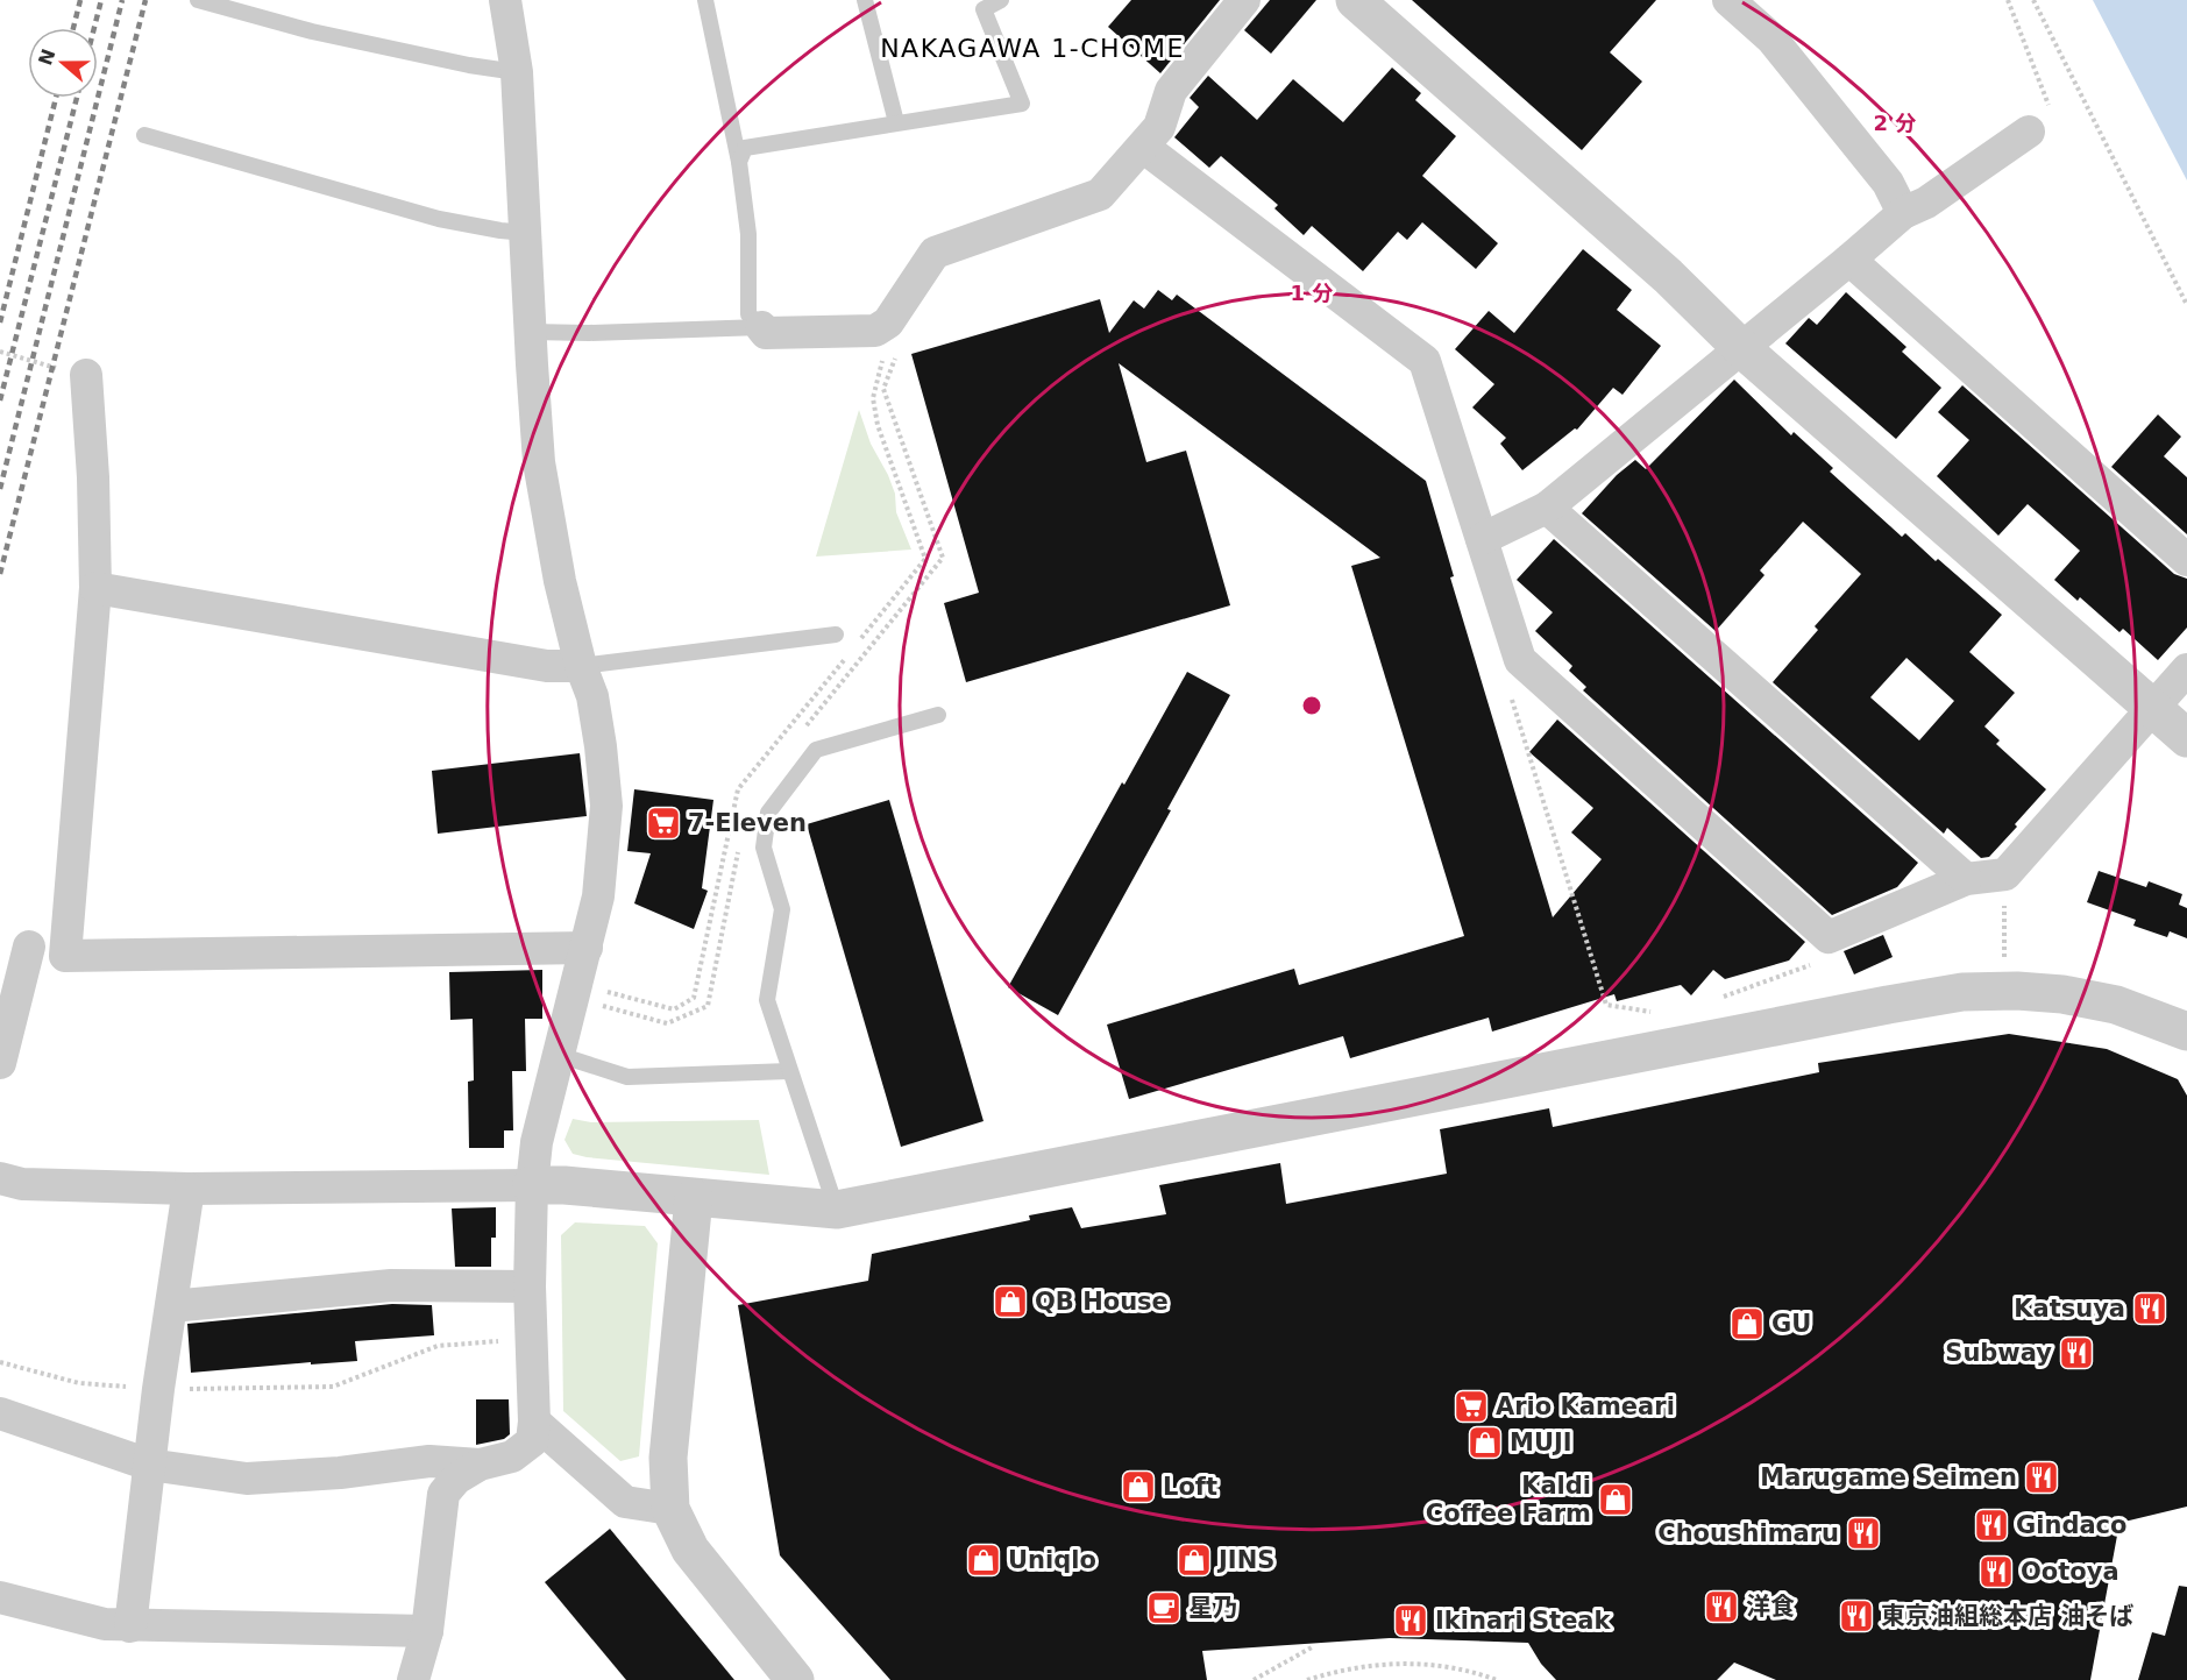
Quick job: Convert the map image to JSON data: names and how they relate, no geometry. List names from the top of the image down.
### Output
{
  "districts": ["NAKAGAWA 1-CHOME"],
  "places": {
    "supermarket": ["7-Eleven", "Ario Kameari"],
    "shop": [
      "QB House",
      "GU",
      "MUJI",
      "Loft",
      "Kaldi Coffee Farm",
      "Uniqlo",
      "JINS"
    ],
    "restaurant": [
      "Katsuya",
      "Subway",
      "Marugame Seimen",
      "Gindaco",
      "Choushimaru",
      "Ootoya",
      "洋食",
      "東京油組総本店 油そば",
      "Ikinari Steak"
    ],
    "cafe": ["星乃"]
  },
  "north": "left",
  "rings": ["2 分", "1 分"]
}
